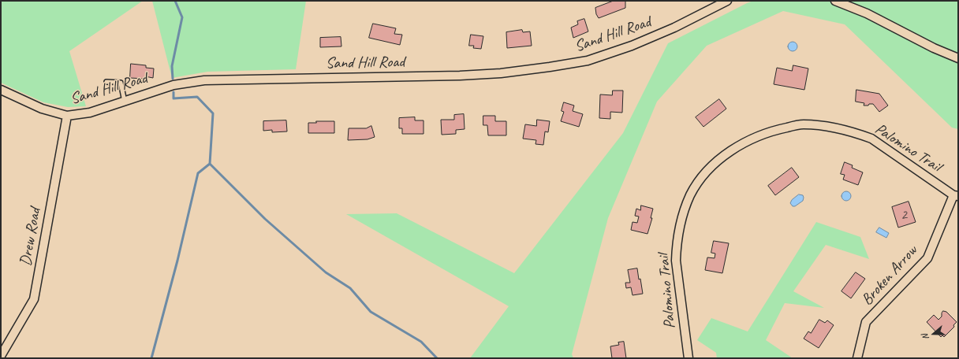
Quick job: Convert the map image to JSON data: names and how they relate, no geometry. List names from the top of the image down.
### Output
{
  "streets": {
    "street": [
      "Sand Hill Road",
      "Palomino Trail",
      "Drew Road",
      "Broken Arrow"
    ]
  },
  "crossings": [
    ["Sand Hill Road", "Drew Road"],
    ["Palomino Trail", "Broken Arrow"]
  ],
  "house_numbers": ["2"],
  "north": "left"
}
